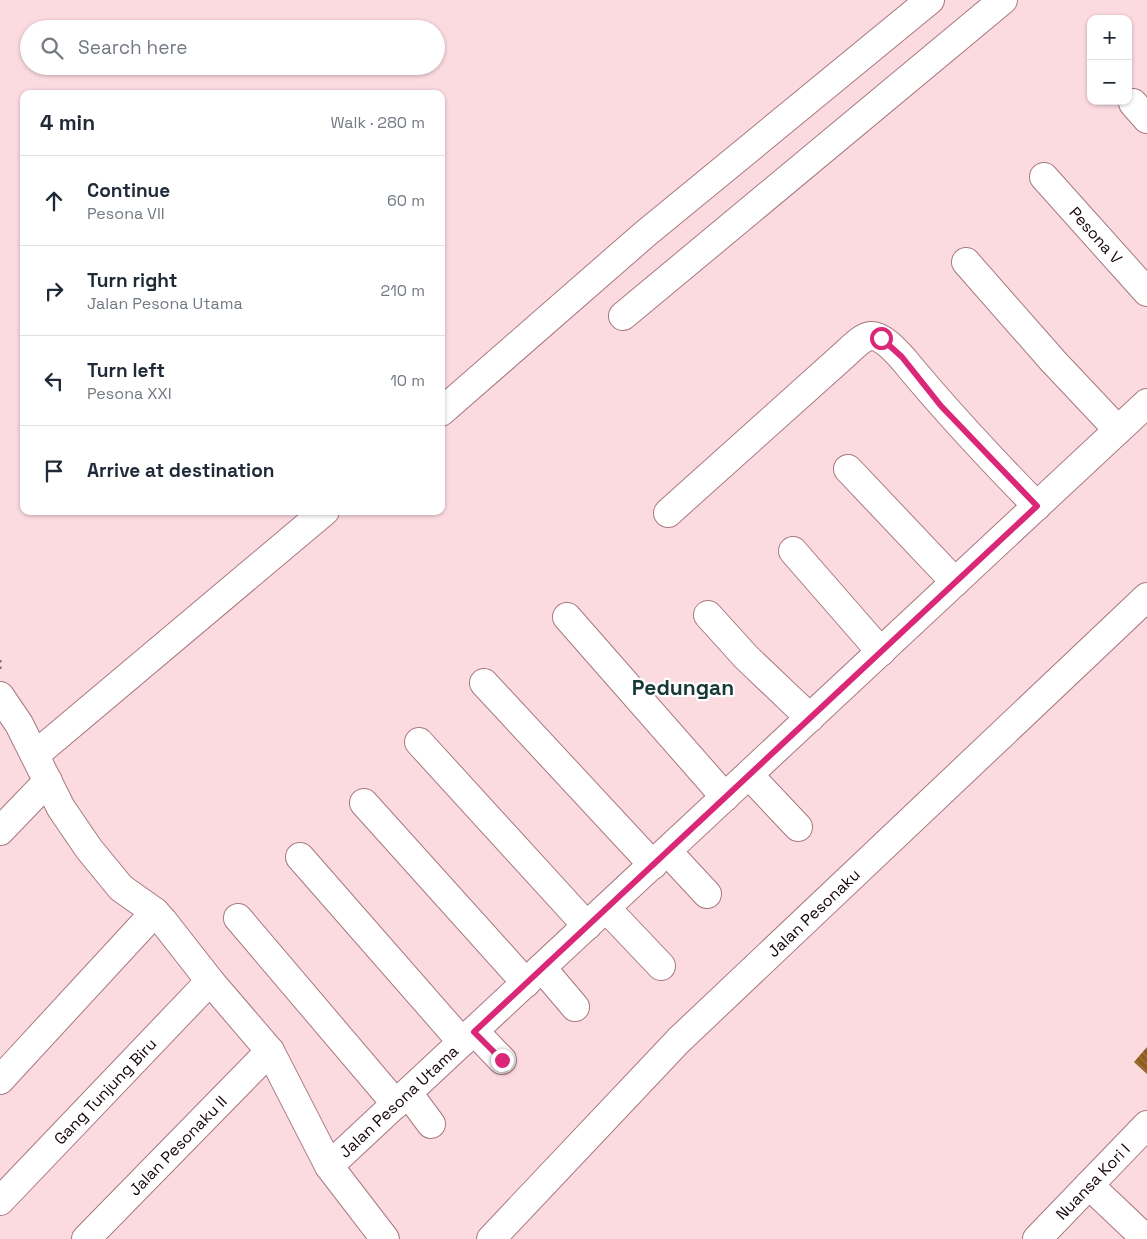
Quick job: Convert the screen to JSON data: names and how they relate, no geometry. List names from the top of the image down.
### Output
{
  "streets": {
    "street": [
      "Pesona V",
      "Jalan Pesonaku",
      "Gang Tunjung Biru",
      "Jalan Pesona Utama",
      "Jalan Pesonaku II",
      "Nuansa Kori I"
    ]
  },
  "districts": ["Pedungan"],
  "page": {
    "map_buttons": ["+", "−"],
    "search": "Search here",
    "heading": ["4 min", "Walk · 280 m"],
    "list": [
      ["Continue", "Pesona VII", "60 m"],
      ["Turn right", "Jalan Pesona Utama", "210 m"],
      ["Turn left", "Pesona XXI", "10 m"],
      "Arrive at destination"
    ]
  }
}
